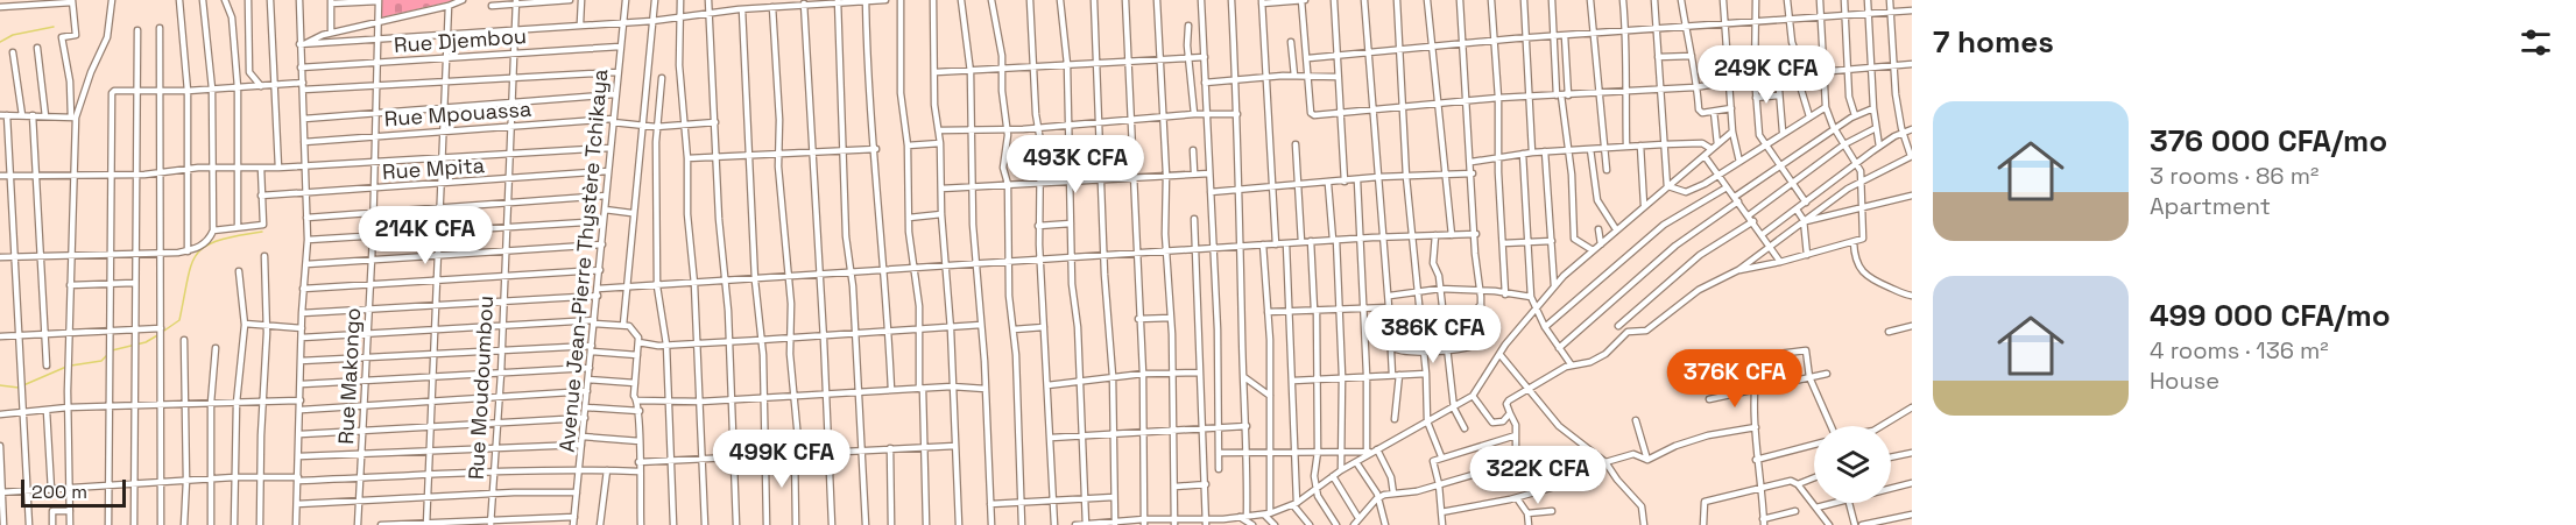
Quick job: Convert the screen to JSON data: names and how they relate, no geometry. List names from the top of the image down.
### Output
{
  "streets": {
    "street": [
      "Rue Djembou",
      "Rue Mpouassa",
      "Rue Mpita",
      "Avenue Jean-Pierre Thystère Tchikaya",
      "Rue Makongo",
      "Rue Moudoumbou"
    ]
  },
  "crossings": [
    ["Rue Djembou", "Avenue Jean-Pierre Thystère Tchikaya"],
    ["Rue Djembou", "Rue Makongo"],
    ["Rue Djembou", "Rue Moudoumbou"],
    ["Rue Mpouassa", "Avenue Jean-Pierre Thystère Tchikaya"],
    ["Rue Mpouassa", "Rue Makongo"],
    ["Rue Mpouassa", "Rue Moudoumbou"],
    ["Rue Mpita", "Avenue Jean-Pierre Thystère Tchikaya"],
    ["Rue Mpita", "Rue Makongo"],
    ["Rue Mpita", "Rue Moudoumbou"]
  ],
  "scale_bar": "200 m",
  "page": {
    "heading": "7 homes",
    "price": [
      "249K CFA",
      "493K CFA",
      "214K CFA",
      "386K CFA",
      "376K CFA",
      "499K CFA",
      "322K CFA"
    ],
    "list": [
      {
        "name": "376 000 CFA/mo",
        "note": "3 rooms · 86 m² · Apartment"
      },
      {
        "name": "499 000 CFA/mo",
        "note": "4 rooms · 136 m² · House"
      }
    ],
    "scale": "200 m"
  }
}
